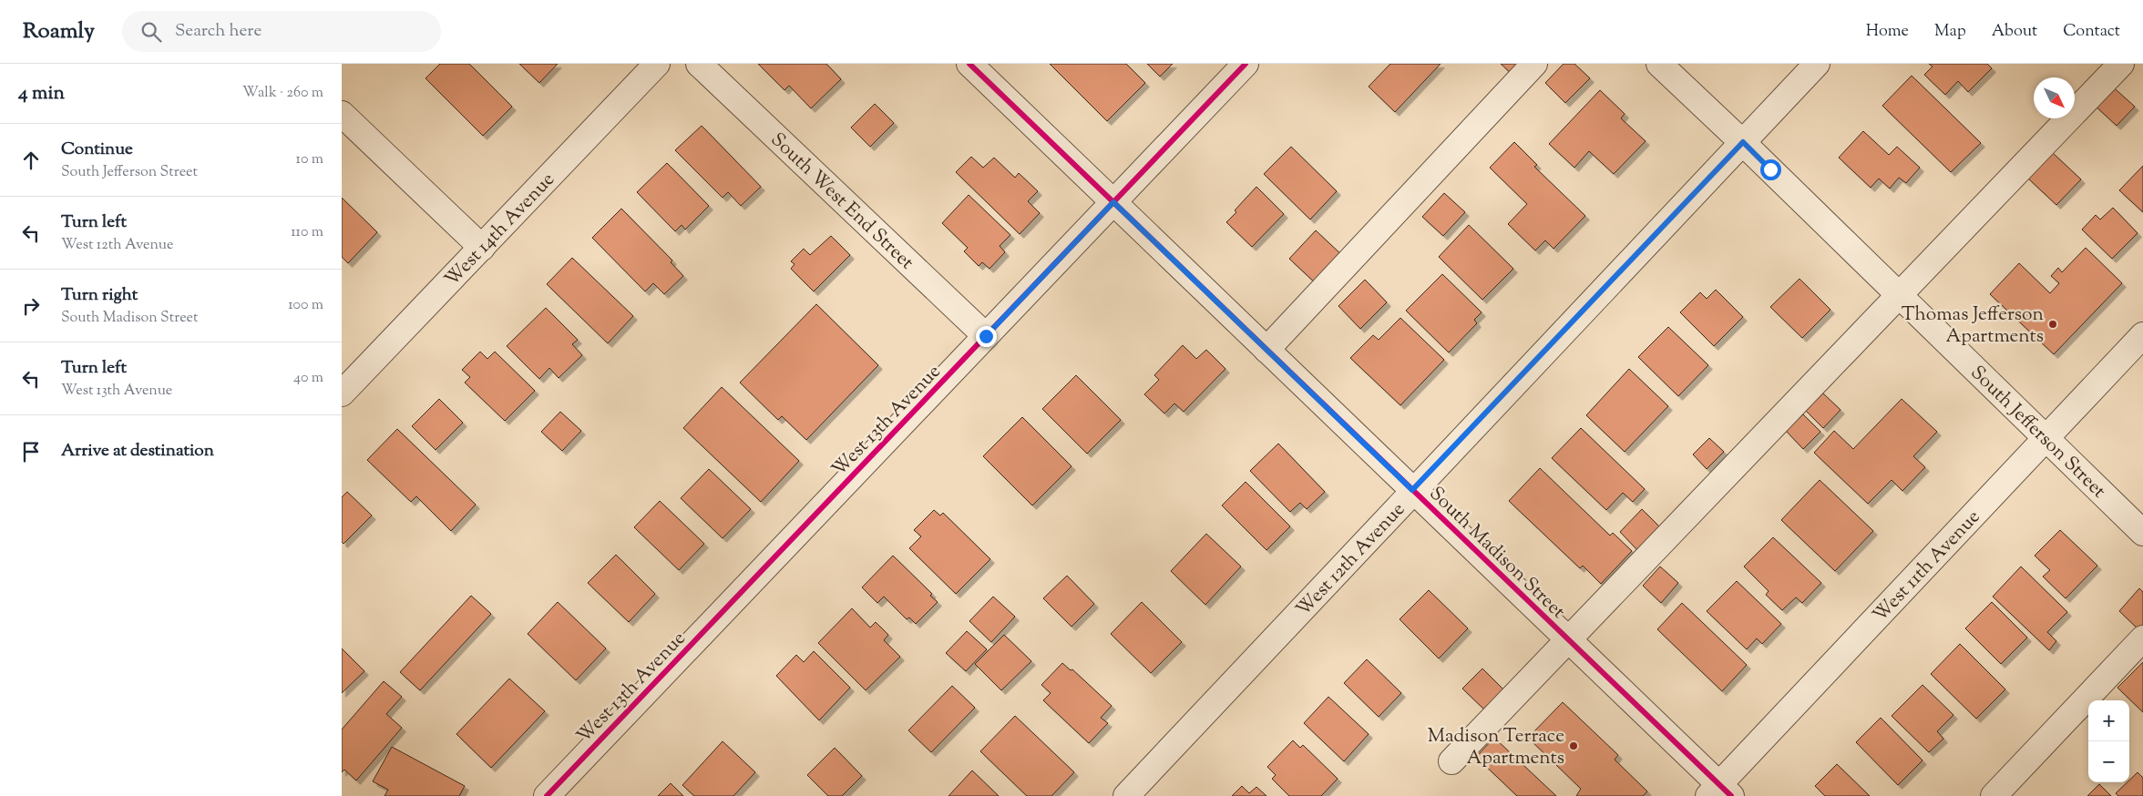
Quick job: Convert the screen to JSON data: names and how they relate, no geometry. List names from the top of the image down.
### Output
{
  "streets": {
    "street": [
      "South West End Street",
      "West 14th Avenue",
      "West 13th Avenue",
      "South Jefferson Street",
      "South Madison Street",
      "West 12th Avenue",
      "West 11th Avenue"
    ]
  },
  "crossings": [
    ["South West End Street", "West 13th Avenue"],
    ["West 13th Avenue", "South Madison Street"],
    ["South Jefferson Street", "West 12th Avenue"],
    ["South Jefferson Street", "West 11th Avenue"],
    ["South Madison Street", "West 12th Avenue"],
    ["South Madison Street", "West 11th Avenue"]
  ],
  "places": ["Thomas Jefferson Apartments", "Madison Terrace Apartments"],
  "north": "bottom right",
  "page": {
    "header": "Roamly",
    "search": "Search here",
    "nav": [
      "Home",
      "Map",
      "About",
      "Contact"
    ],
    "heading": ["4 min", "Walk · 260 m"],
    "list": [
      ["Continue", "South Jefferson Street", "10 m"],
      ["Turn left", "West 12th Avenue", "110 m"],
      ["Turn right", "South Madison Street", "100 m"],
      ["Turn left", "West 13th Avenue", "40 m"],
      "Arrive at destination"
    ],
    "map_buttons": ["+", "−"]
  }
}
